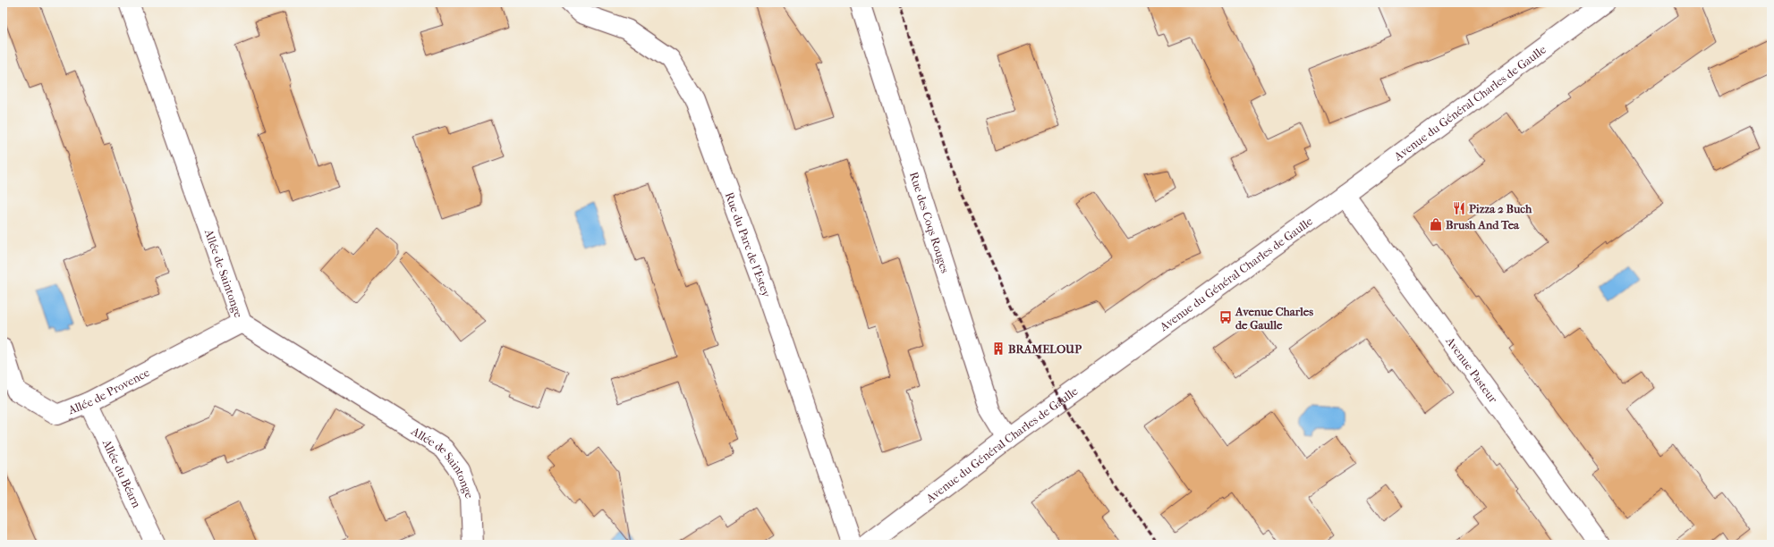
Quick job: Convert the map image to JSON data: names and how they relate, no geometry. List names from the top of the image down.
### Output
{
  "streets": {
    "street": [
      "Avenue du Général Charles de Gaulle",
      "Rue des Coqs Rouges",
      "Rue du Parc de l'Estey",
      "Allée de Saintonge",
      "Avenue Pasteur",
      "Allée de Provence",
      "Allée du Béarn"
    ]
  },
  "crossings": [
    ["Avenue du Général Charles de Gaulle", "Rue des Coqs Rouges"],
    ["Avenue du Général Charles de Gaulle", "Avenue Pasteur"],
    ["Allée de Saintonge", "Allée de Provence"],
    ["Allée de Provence", "Allée du Béarn"]
  ],
  "places": {
    "restaurant": ["Pizza 2 Buch"],
    "shop": ["Brush And Tea"],
    "bus stop": ["Avenue Charles de Gaulle"],
    "building": ["BRAMELOUP"]
  }
}
